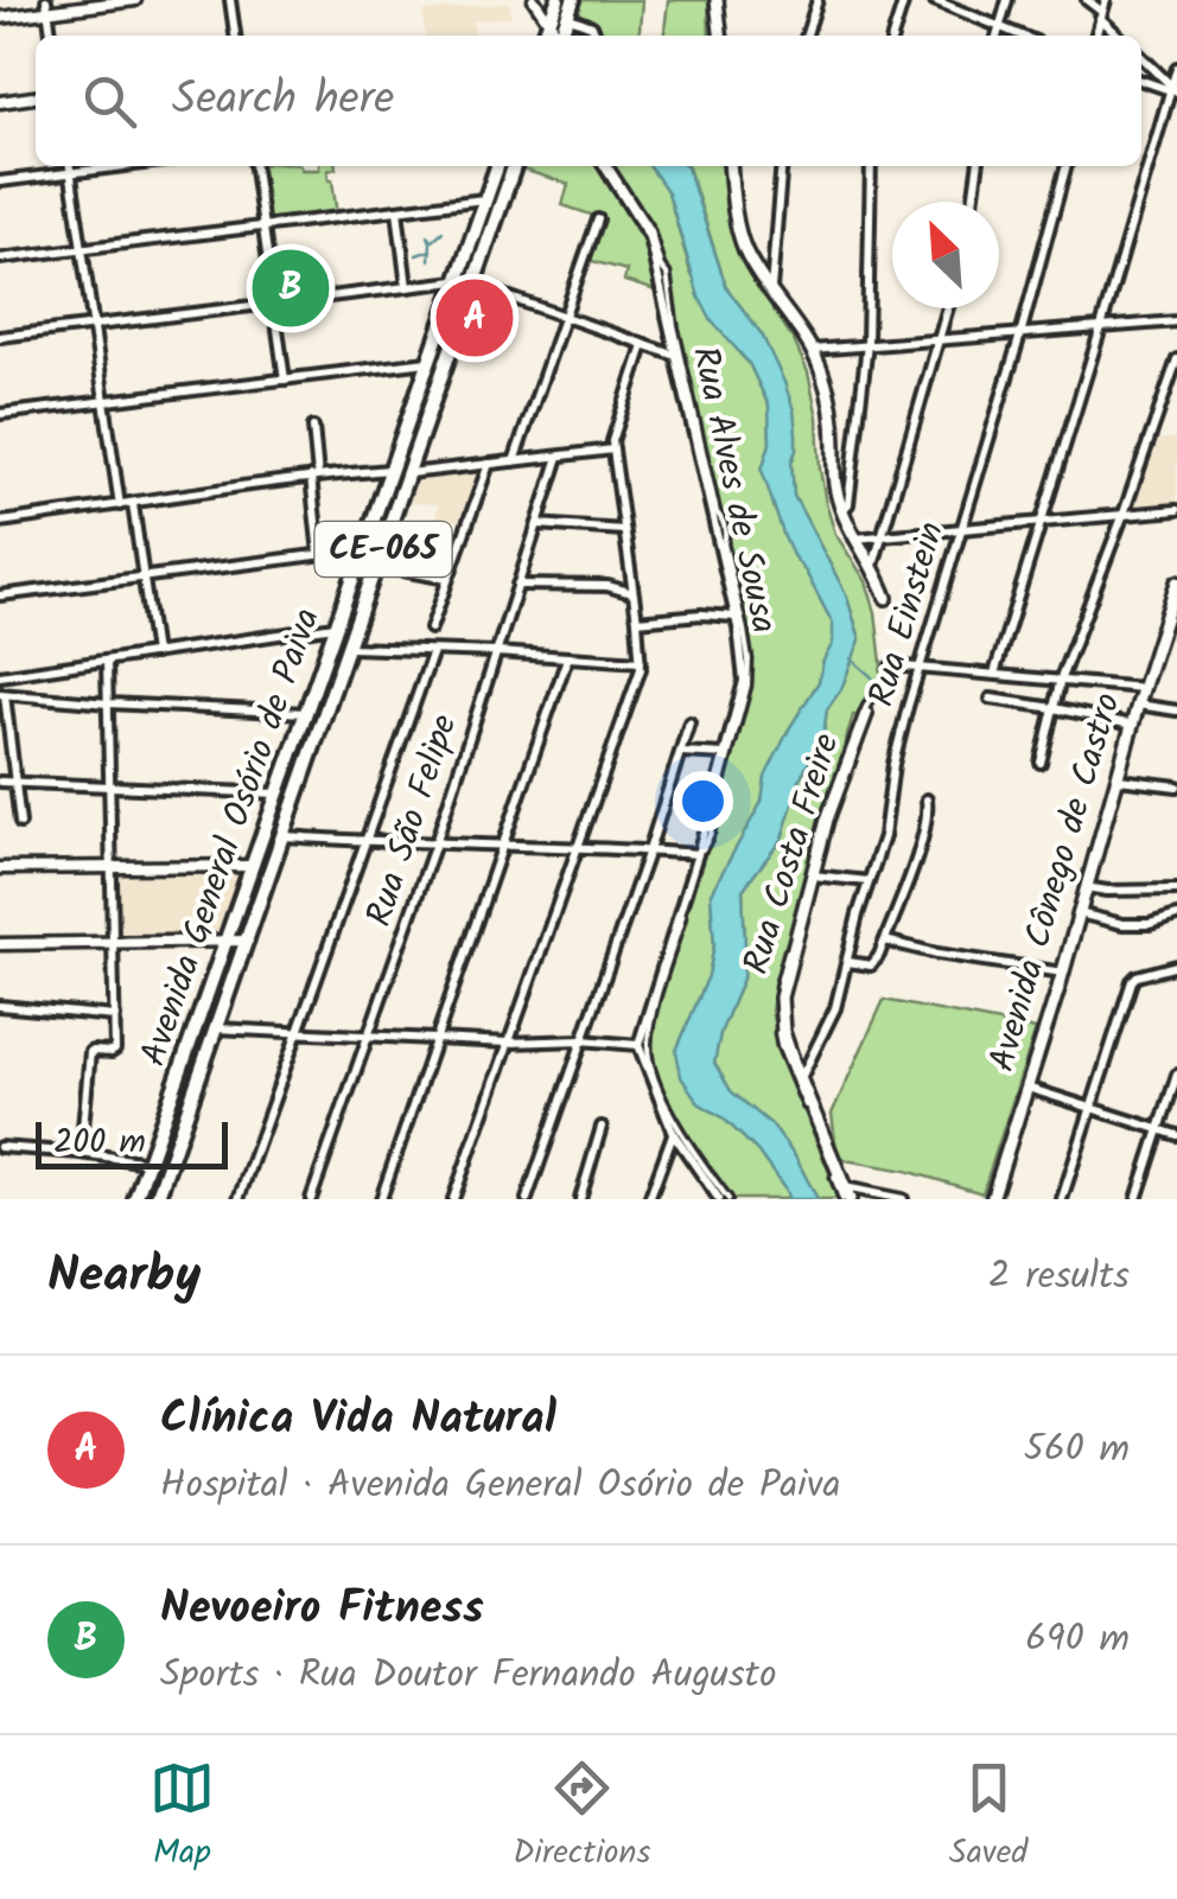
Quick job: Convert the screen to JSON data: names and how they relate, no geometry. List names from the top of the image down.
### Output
{
  "streets": {
    "main road": [
      "CE-065",
      "Avenida General Osório de Paiva",
      "Rua Costa Freire",
      "Avenida Cônego de Castro"
    ],
    "street": ["Rua Alves de Sousa", "Rua Einstein", "Rua São Felipe"]
  },
  "crossings": [
    ["Rua Einstein", "Rua Costa Freire"]
  ],
  "scale_bar": "200 m",
  "north": "top left",
  "page": {
    "search": "Search here",
    "pins": ["B", "A"],
    "scale": "200 m",
    "heading": ["Nearby", "2 results"],
    "list": [
      {
        "mark": "A",
        "name": "Clínica Vida Natural",
        "note": "Hospital · Avenida General Osório de Paiva",
        "value": "560 m"
      },
      {
        "mark": "B",
        "name": "Nevoeiro Fitness",
        "note": "Sports · Rua Doutor Fernando Augusto",
        "value": "690 m"
      }
    ],
    "nav": ["Map", "Directions", "Saved"]
  }
}
